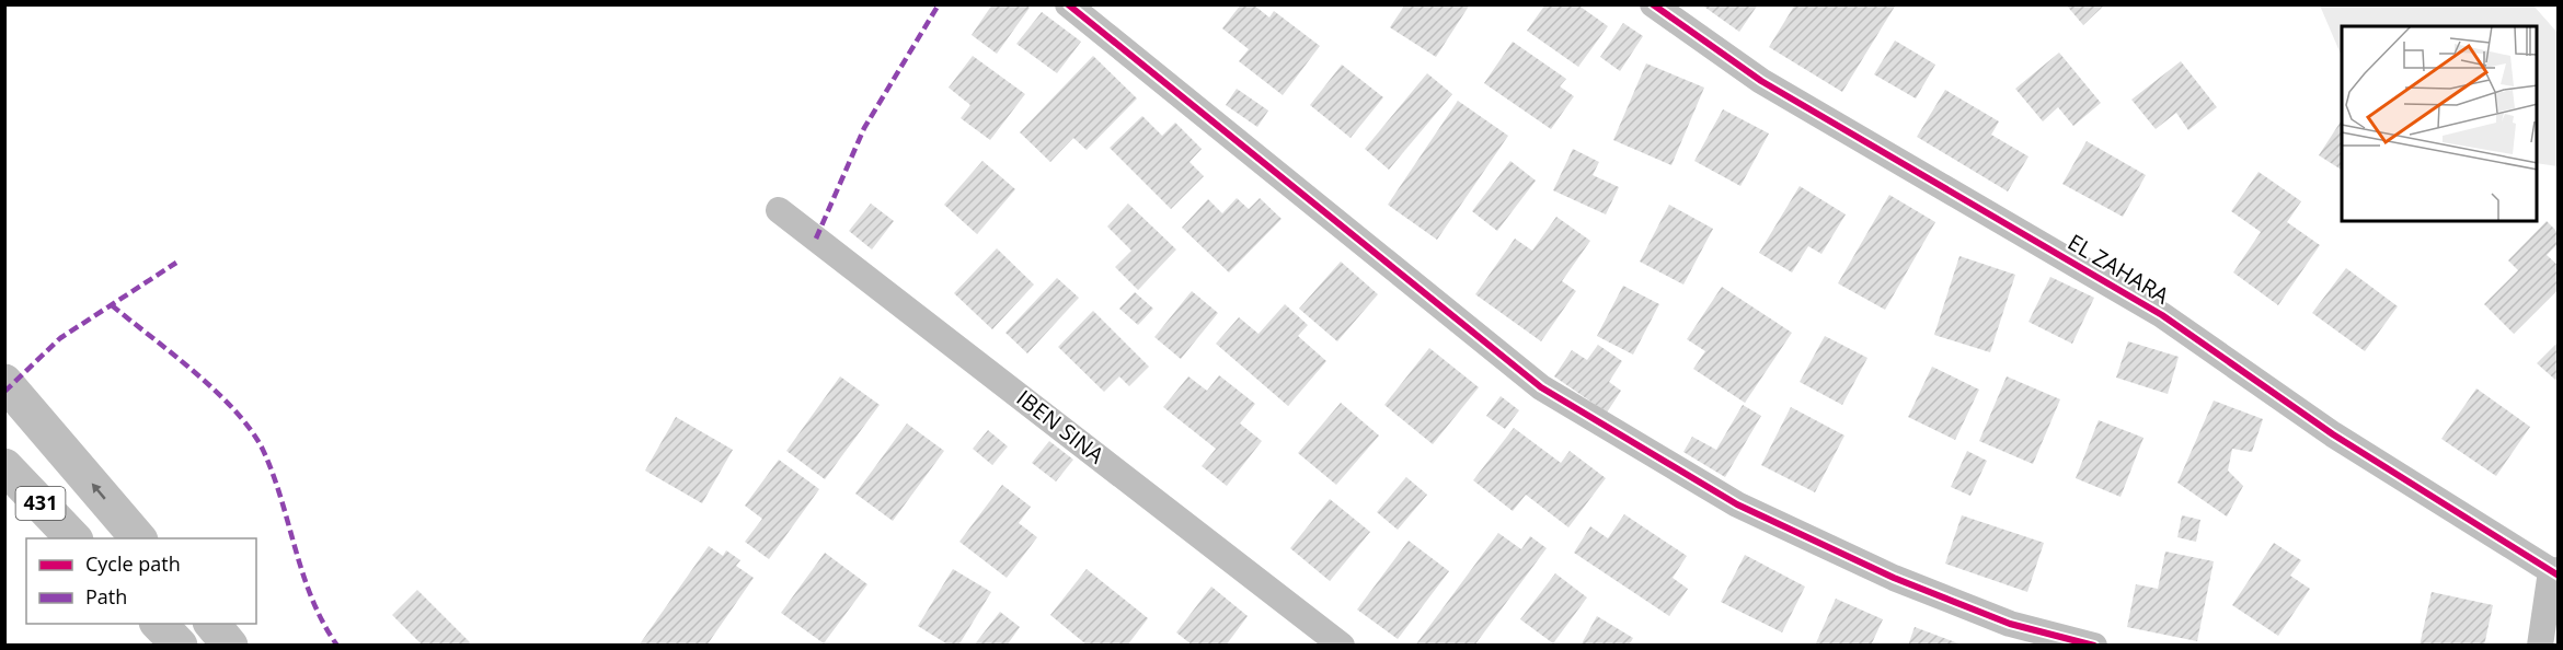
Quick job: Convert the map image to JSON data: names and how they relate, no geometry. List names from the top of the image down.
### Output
{
  "streets": {
    "highway": ["431"],
    "street": ["EL ZAHARA", "IBEN SINA"]
  },
  "legend": ["Cycle path", "Path"]
}
